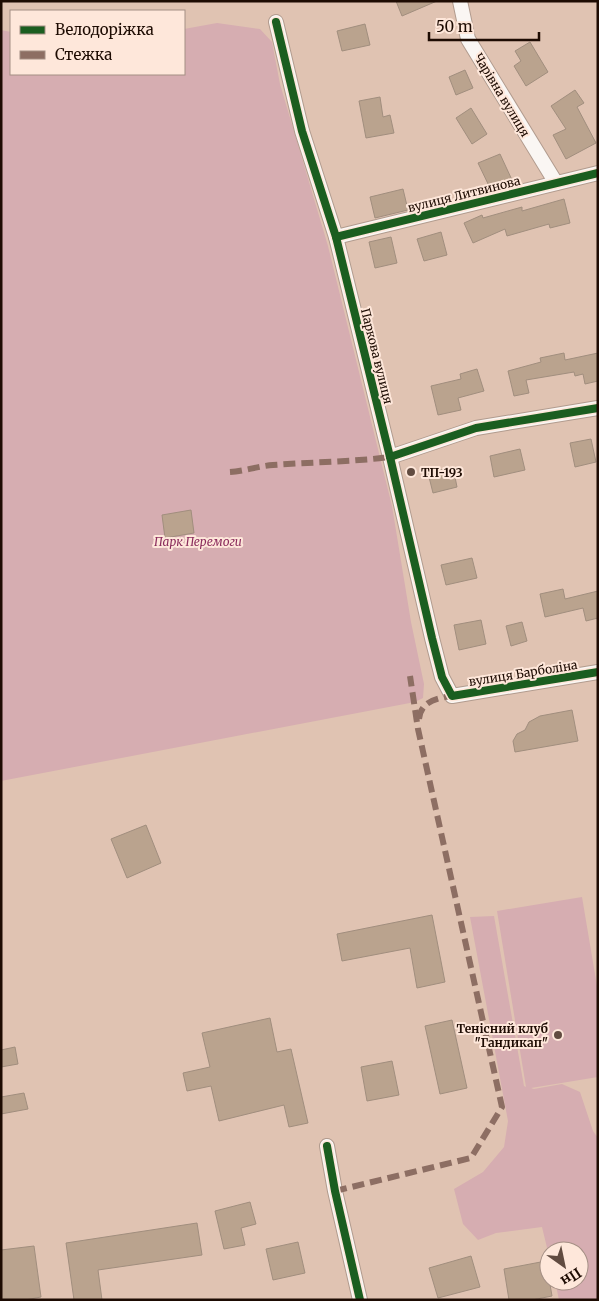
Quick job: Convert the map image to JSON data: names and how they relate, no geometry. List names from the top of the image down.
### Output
{
  "streets": {
    "street": [
      "Чарівна вулиця",
      "вулиця Литвинова",
      "Паркова вулиця",
      "вулиця Барболіна"
    ]
  },
  "crossings": [
    ["Чарівна вулиця", "вулиця Литвинова"],
    ["вулиця Литвинова", "Паркова вулиця"],
    ["Паркова вулиця", "вулиця Барболіна"]
  ],
  "parks": ["Парк Перемоги"],
  "places": ["ТП-193", "Тенісний клуб \"Гандикап\""],
  "legend": ["Велодоріжка", "Стежка"],
  "scale_bar": "50 m",
  "north": "bottom right"
}
